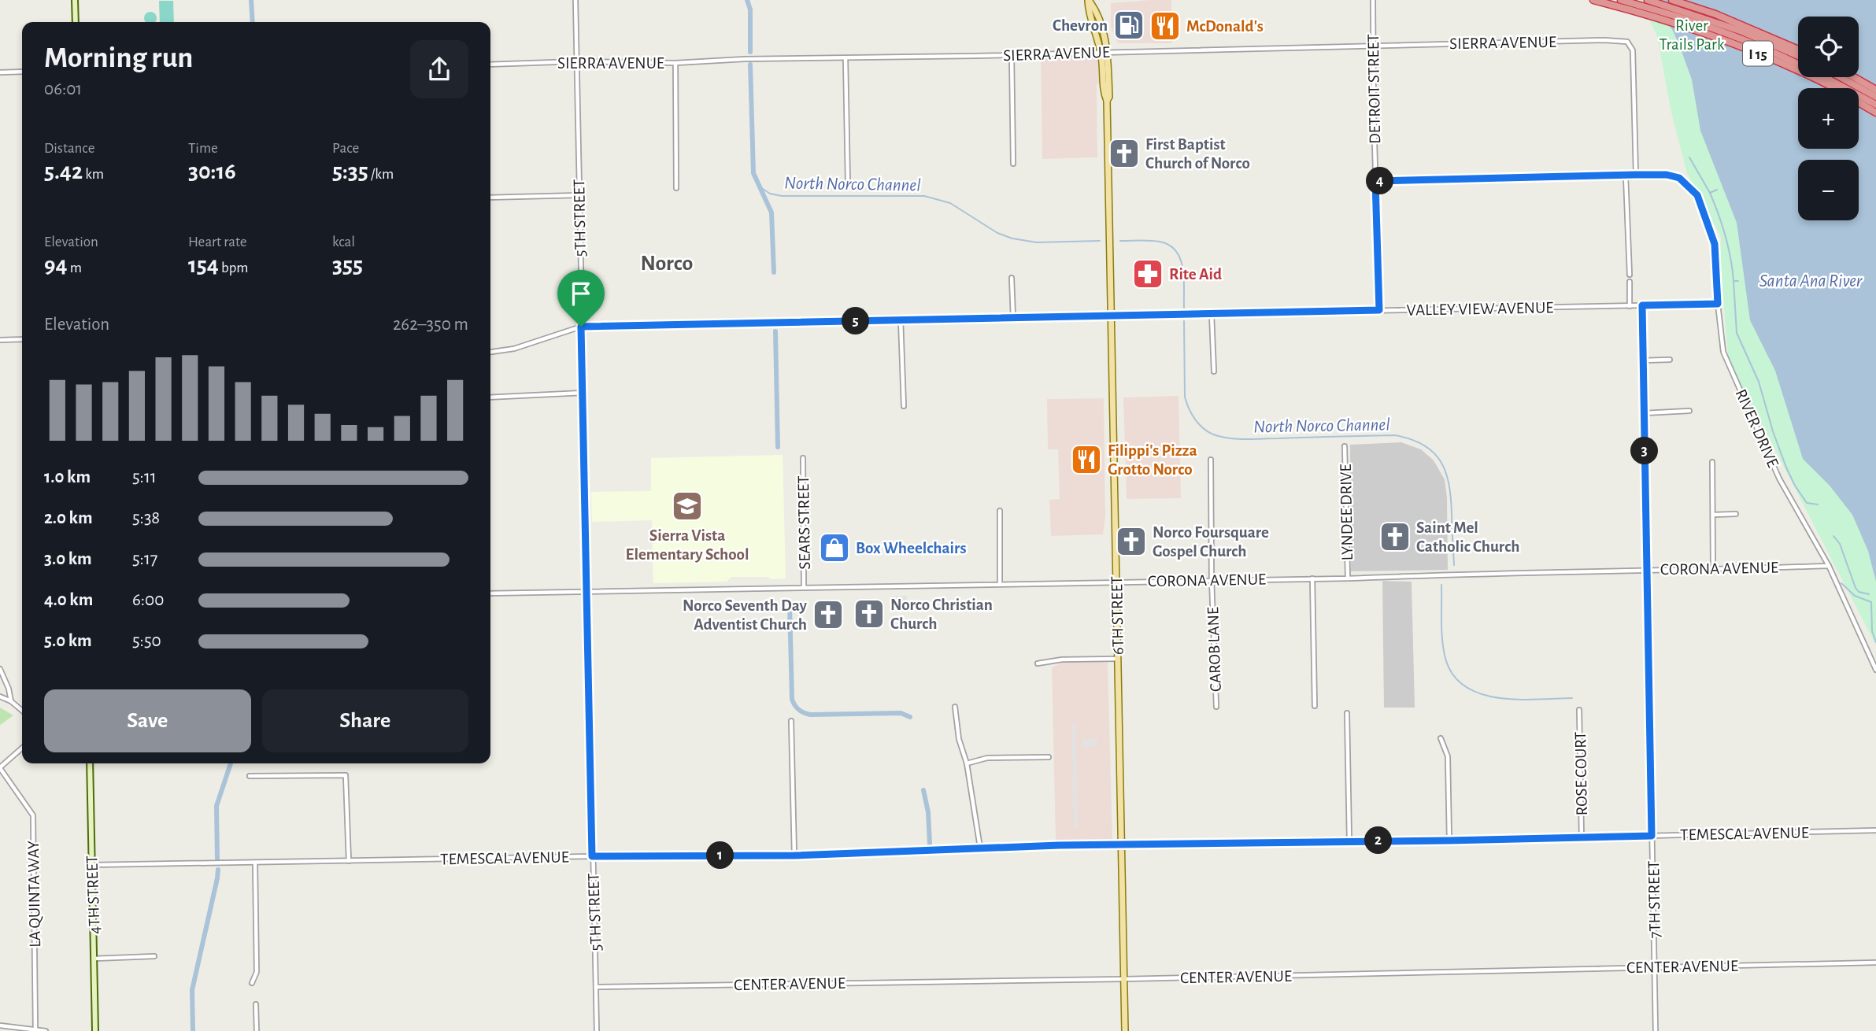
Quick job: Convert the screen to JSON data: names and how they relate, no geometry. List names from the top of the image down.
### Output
{
  "streets": {
    "highway": ["I 15"],
    "main road": ["6TH STREET"],
    "street": [
      "SIERRA AVENUE",
      "DETROIT STREET",
      "5TH STREET",
      "VALLEY VIEW AVENUE",
      "RIVER DRIVE",
      "LYNDEE DRIVE",
      "SEARS STREET",
      "CORONA AVENUE",
      "CAROB LANE",
      "ROSE COURT",
      "TEMESCAL AVENUE",
      "LA QUINTA WAY",
      "4TH STREET",
      "7TH STREET",
      "CENTER AVENUE"
    ]
  },
  "crossings": [
    ["SIERRA AVENUE", "DETROIT STREET"],
    ["SIERRA AVENUE", "5TH STREET"],
    ["SIERRA AVENUE", "RIVER DRIVE"],
    ["SIERRA AVENUE", "6TH STREET"],
    ["DETROIT STREET", "VALLEY VIEW AVENUE"],
    ["5TH STREET", "VALLEY VIEW AVENUE"],
    ["5TH STREET", "CORONA AVENUE"],
    ["5TH STREET", "TEMESCAL AVENUE"],
    ["5TH STREET", "CENTER AVENUE"],
    ["VALLEY VIEW AVENUE", "RIVER DRIVE"],
    ["VALLEY VIEW AVENUE", "6TH STREET"],
    ["VALLEY VIEW AVENUE", "7TH STREET"],
    ["RIVER DRIVE", "CORONA AVENUE"],
    ["LYNDEE DRIVE", "CORONA AVENUE"],
    ["SEARS STREET", "CORONA AVENUE"],
    ["CORONA AVENUE", "6TH STREET"],
    ["CORONA AVENUE", "CAROB LANE"],
    ["CORONA AVENUE", "7TH STREET"],
    ["6TH STREET", "TEMESCAL AVENUE"],
    ["6TH STREET", "CENTER AVENUE"],
    ["ROSE COURT", "TEMESCAL AVENUE"],
    ["TEMESCAL AVENUE", "4TH STREET"],
    ["TEMESCAL AVENUE", "7TH STREET"],
    ["7TH STREET", "CENTER AVENUE"]
  ],
  "districts": ["Norco"],
  "water": ["North Norco Channel", "Santa Ana River"],
  "parks": ["River Trails Park"],
  "places": {
    "fuel station": ["Chevron"],
    "restaurant": ["McDonald's", "Filippi's Pizza Grotto Norco"],
    "church": [
      "First Baptist Church of Norco",
      "Saint Mel Catholic Church",
      "Norco Foursquare Gospel Church",
      "Norco Christian Church",
      "Norco Seventh Day Adventist Church"
    ],
    "pharmacy": ["Rite Aid"],
    "school or university": ["Sierra Vista Elementary School"],
    "shop": ["Box Wheelchairs"]
  },
  "page": {
    "map_buttons": ["+", "−"],
    "heading": ["Morning run", "06:01"],
    "stats": [
      ["Distance", "5.42 km"],
      ["Time", "30:16"],
      ["Pace", "5:35 /km"],
      ["Elevation", "94 m"],
      ["Heart rate", "154 bpm"],
      ["kcal", "355"]
    ],
    "pins": [
      "4",
      "5",
      "3",
      "2",
      "1"
    ],
    "chart": ["Elevation", "262–350 m"],
    "list": [
      {
        "name": "1.0 km",
        "note": "5:11"
      },
      {
        "name": "2.0 km",
        "note": "5:38"
      },
      {
        "name": "3.0 km",
        "note": "5:17"
      },
      {
        "name": "4.0 km",
        "note": "6:00"
      },
      {
        "name": "5.0 km",
        "note": "5:50"
      }
    ],
    "buttons": ["Save", "Share"]
  }
}
